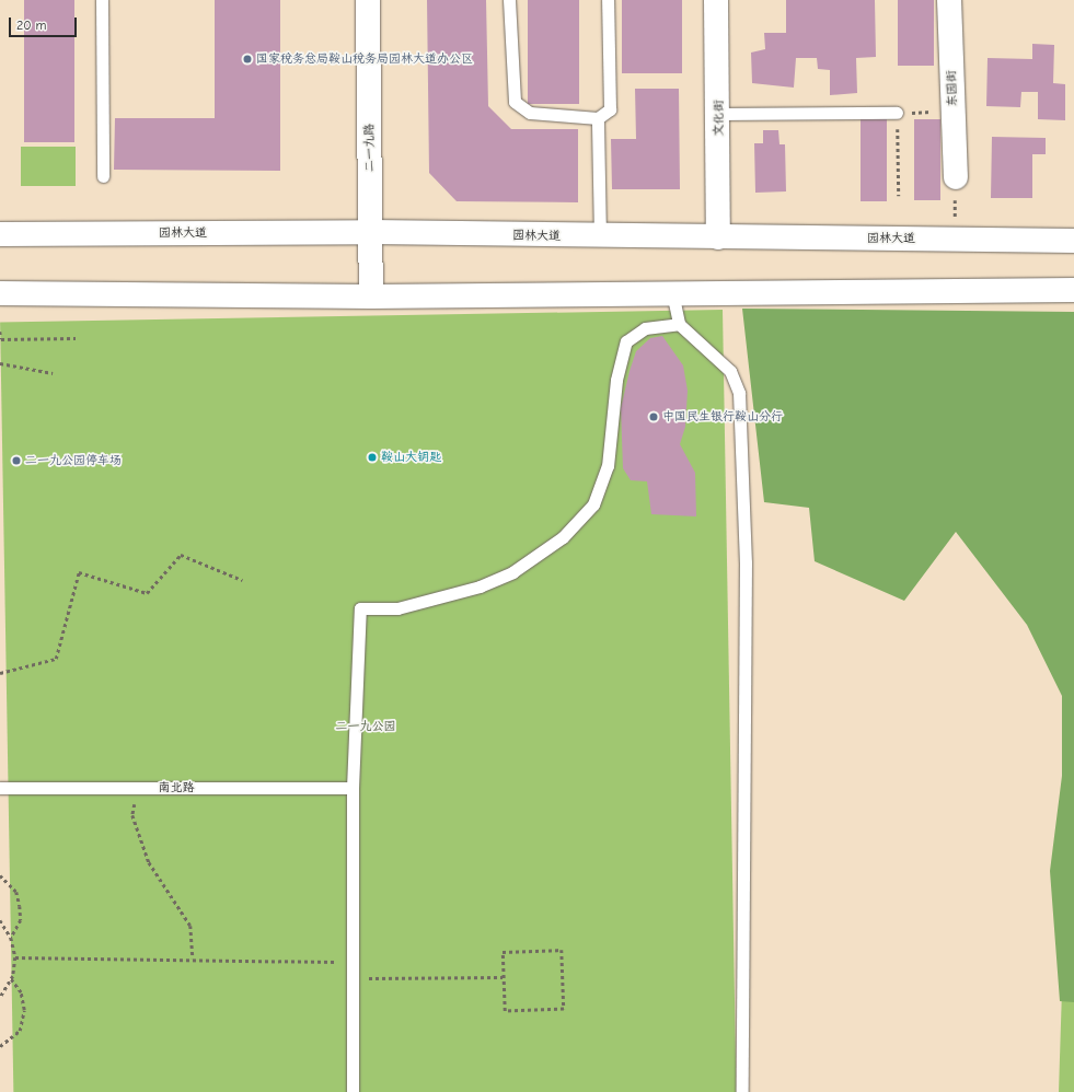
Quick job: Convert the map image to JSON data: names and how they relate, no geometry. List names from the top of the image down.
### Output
{
  "streets": {
    "main road": [
      "东园街",
      "文化街",
      "二一九路",
      "园林大道"
    ],
    "lane": ["南北路"]
  },
  "crossings": [
    ["文化街", "园林大道"],
    ["二一九路", "园林大道"]
  ],
  "parks": ["二一九公园"],
  "places": [
    "国家税务总局鞍山税务局园林大道办公区",
    "中国民生银行鞍山分行",
    "鞍山大钥匙",
    "二一九公园停车场"
  ],
  "scale_bar": "20 m"
}
